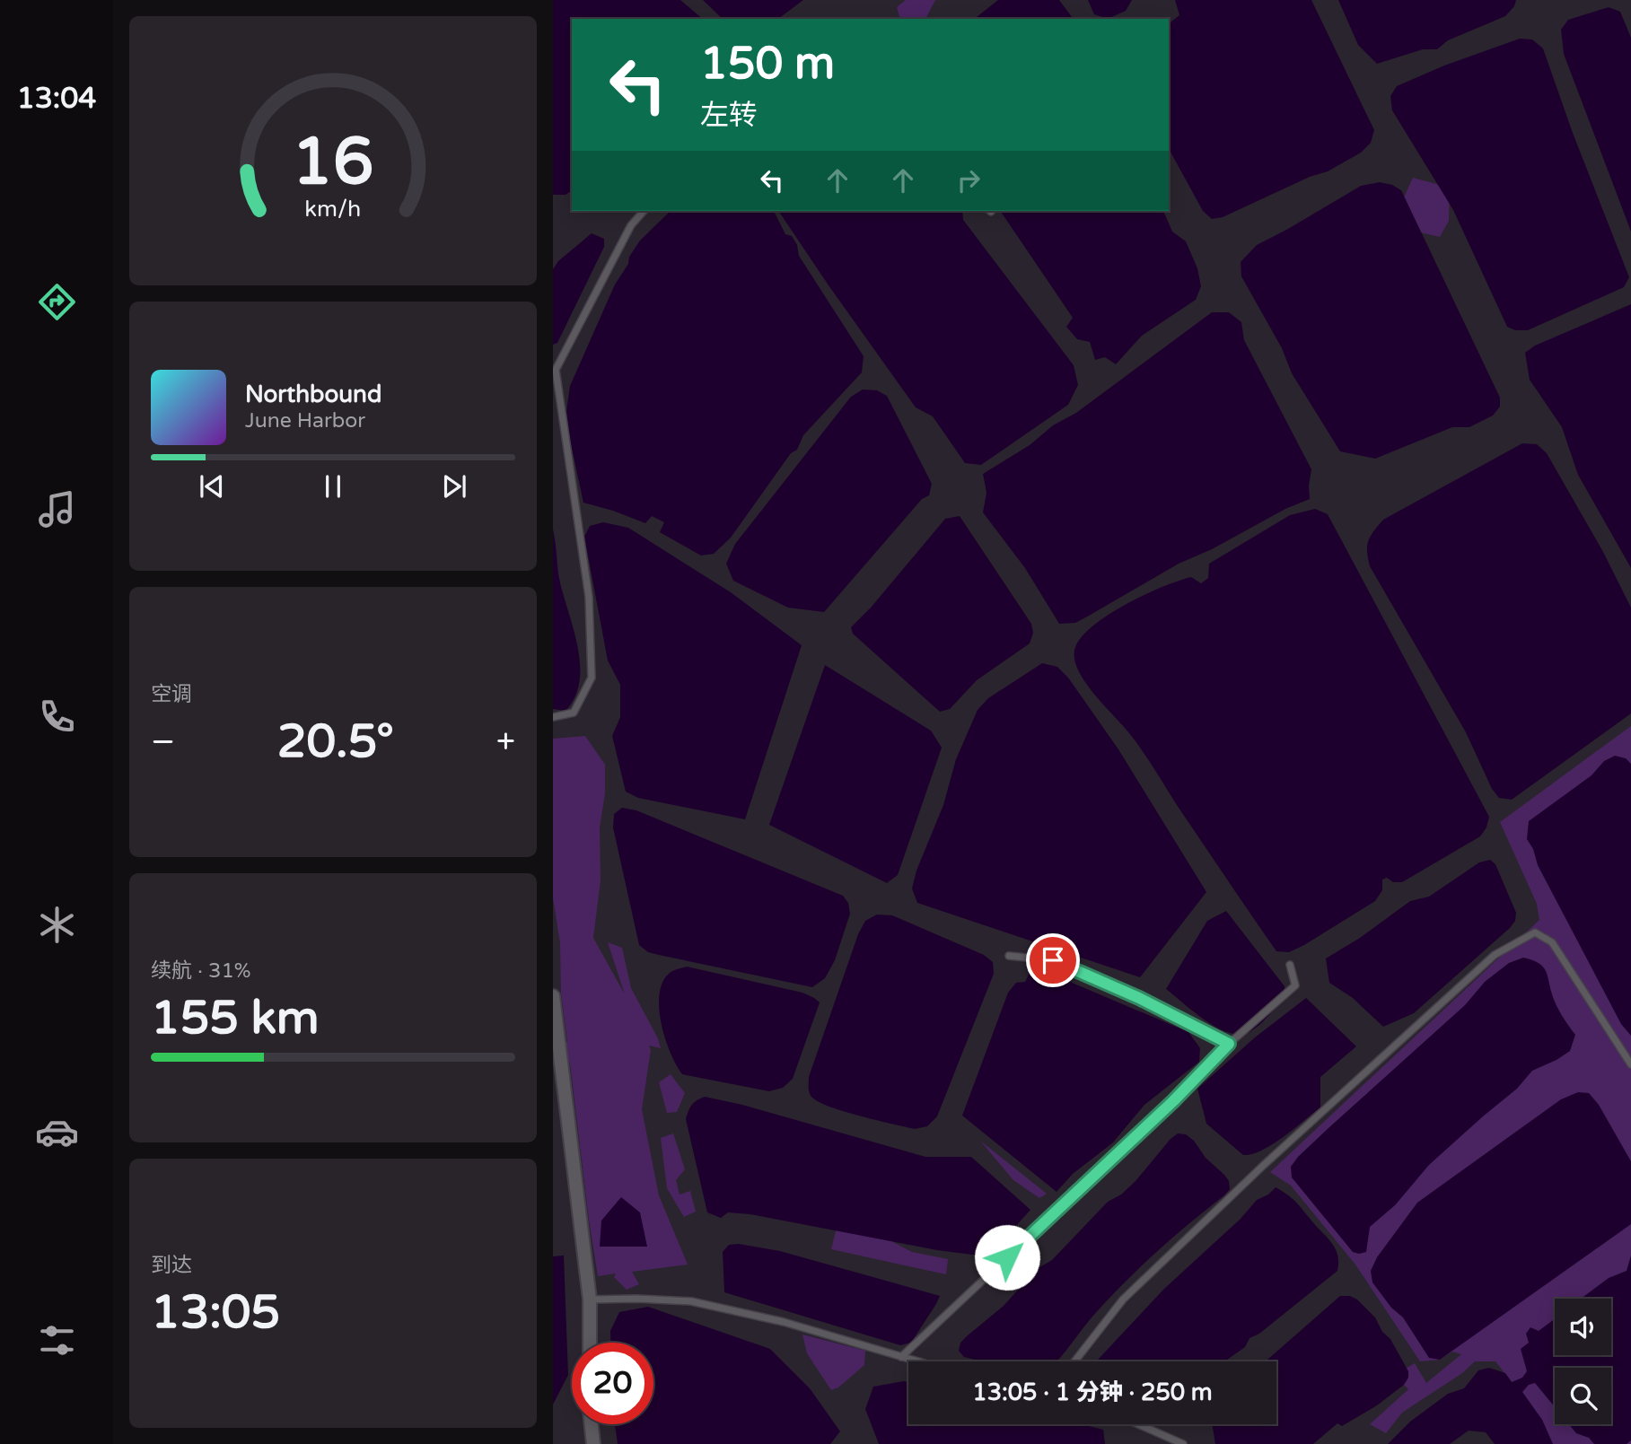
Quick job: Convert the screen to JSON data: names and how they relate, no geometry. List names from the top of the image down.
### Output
{
  "page": {
    "tabs": "13:04",
    "turn": ["150 m", "左转"],
    "song": ["Northbound", "June Harbor"],
    "tile": [
      "空调",
      ["续航 · 31%", "155 km"],
      ["到达", "13:05"]
    ],
    "heat": ["−", "20.5°", "+"],
    "limit": "20",
    "trip": "13:05 · 1 分钟 · 250 m",
    "gauge": ["16", "km/h"]
  }
}
